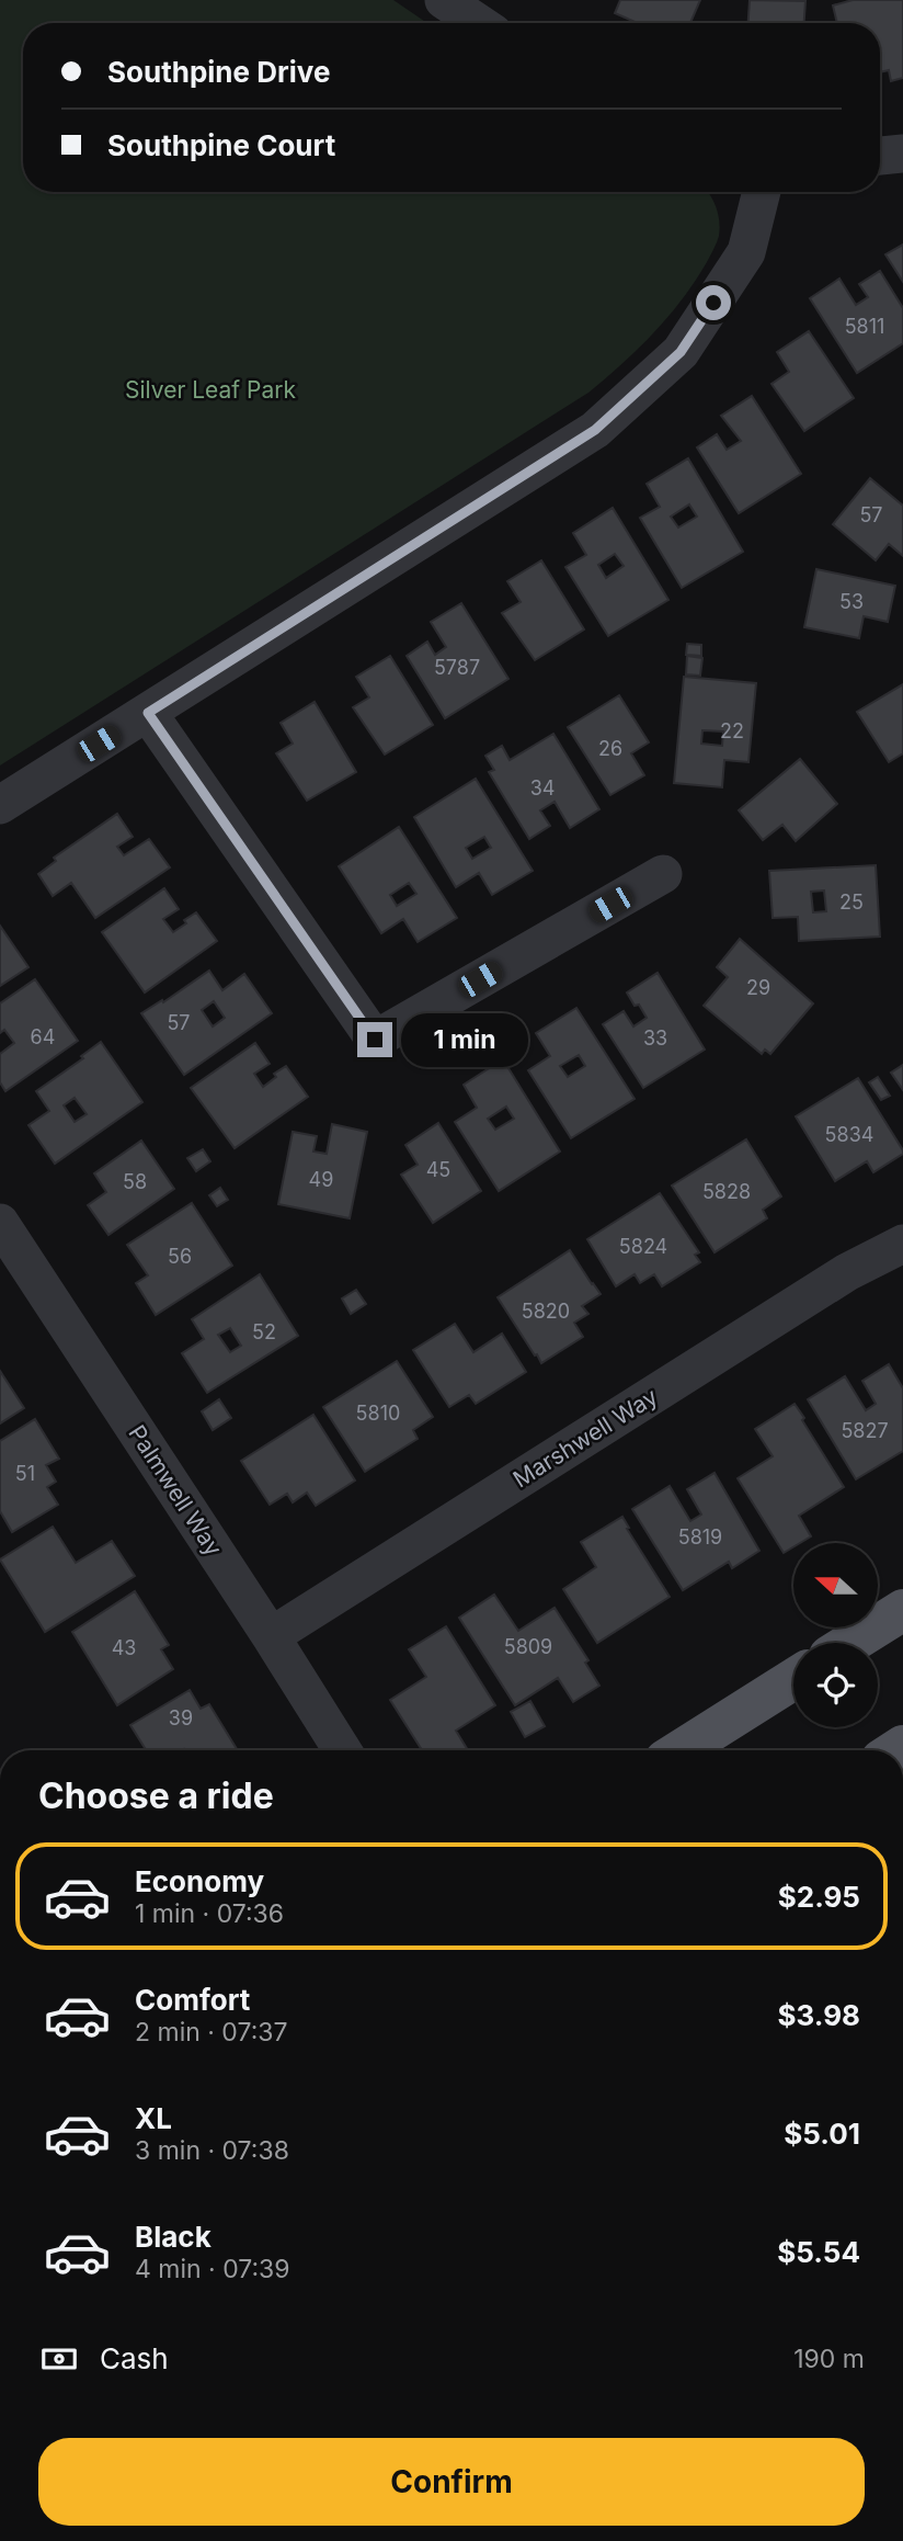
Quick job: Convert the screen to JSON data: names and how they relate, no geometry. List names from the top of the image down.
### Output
{
  "streets": {
    "street": ["Marshwell Way", "Palmwell Way"]
  },
  "crossings": [
    ["Marshwell Way", "Palmwell Way"]
  ],
  "parks": ["Silver Leaf Park"],
  "house_numbers": [
    "5811",
    "57",
    "53",
    "5787",
    "22",
    "26",
    "34",
    "25",
    "29",
    "57",
    "64",
    "33",
    "5834",
    "45",
    "49",
    "58",
    "5828",
    "5824",
    "56",
    "5820",
    "52",
    "5810",
    "5827",
    "51",
    "5819",
    "5809",
    "43",
    "39"
  ],
  "north": "left",
  "page": {
    "banner": ["Southpine Drive", "Southpine Court"],
    "bubble": "1 min",
    "heading": "Choose a ride",
    "list": [
      {
        "name": "Economy",
        "note": "1 min · 07:36",
        "value": "$2.95"
      },
      {
        "name": "Comfort",
        "note": "2 min · 07:37",
        "value": "$3.98"
      },
      {
        "name": "XL",
        "note": "3 min · 07:38",
        "value": "$5.01"
      },
      {
        "name": "Black",
        "note": "4 min · 07:39",
        "value": "$5.54"
      }
    ],
    "pay": ["Cash", "190 m"],
    "buttons": "Confirm"
  }
}
